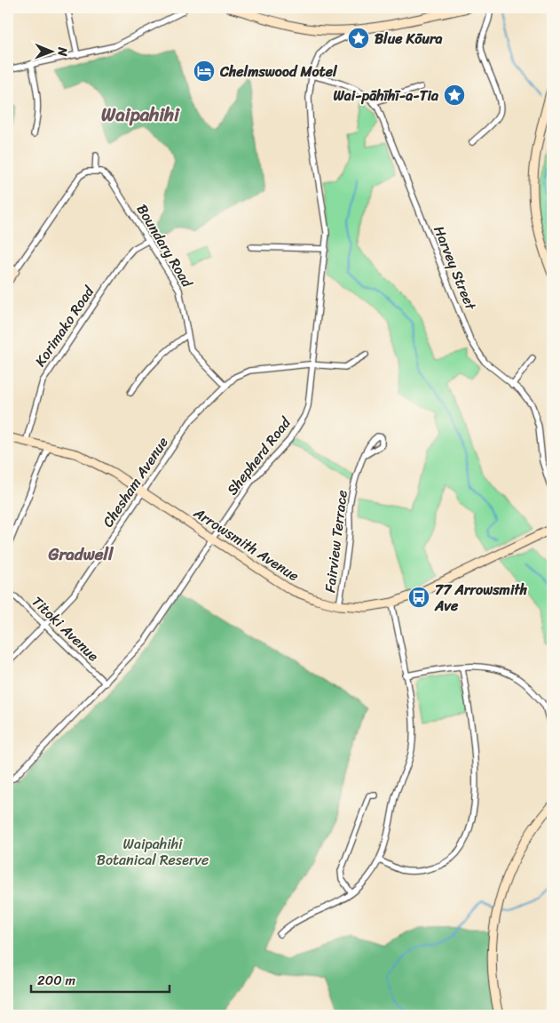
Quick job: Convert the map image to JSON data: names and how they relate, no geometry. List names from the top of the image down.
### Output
{
  "streets": {
    "main road": ["Arrowsmith Avenue"],
    "street": [
      "Boundary Road",
      "Harvey Street",
      "Korimako Road",
      "Shepherd Road",
      "Chesham Avenue",
      "Fairview Terrace",
      "Titoki Avenue"
    ]
  },
  "crossings": [
    ["Boundary Road", "Korimako Road"],
    ["Boundary Road", "Chesham Avenue"],
    ["Korimako Road", "Arrowsmith Avenue"],
    ["Shepherd Road", "Chesham Avenue"],
    ["Shepherd Road", "Arrowsmith Avenue"],
    ["Shepherd Road", "Titoki Avenue"],
    ["Chesham Avenue", "Arrowsmith Avenue"],
    ["Chesham Avenue", "Titoki Avenue"],
    ["Fairview Terrace", "Arrowsmith Avenue"]
  ],
  "districts": ["Waipahihi", "Gradwell"],
  "parks": ["Waipahihi Botanical Reserve"],
  "places": {
    "place": ["Blue Kōura", "Wai-pāhīhī-a-Tia"],
    "hotel": ["Chelmswood Motel"],
    "bus stop": ["77 Arrowsmith Ave"]
  },
  "scale_bar": "200 m",
  "north": "right"
}
